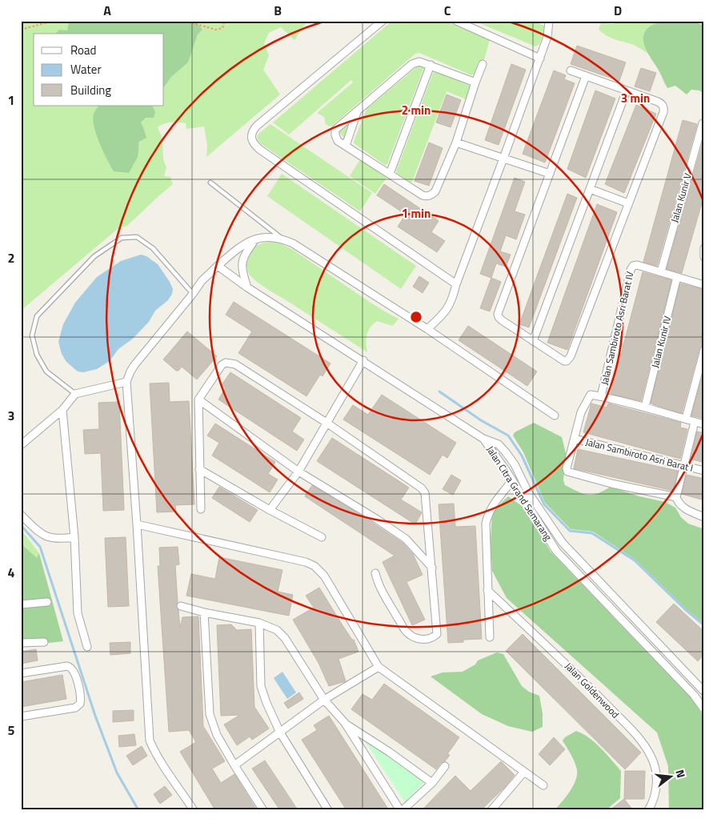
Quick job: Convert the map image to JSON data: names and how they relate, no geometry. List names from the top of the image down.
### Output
{
  "streets": {
    "street": [
      "Jalan Kunir V",
      "Jalan Sambiroto Asri Barat IV",
      "Jalan Kunir IV",
      "Jalan Sambiroto Asri Barat I",
      "Jalan Citra Grand Semarang",
      "Jalan Goldenwood"
    ]
  },
  "crossings": [
    ["Jalan Kunir V", "Jalan Sambiroto Asri Barat IV"]
  ],
  "legend": ["Road", "Water", "Building"],
  "north": "right",
  "grid": {
    "columns": [
      "A",
      "B",
      "C",
      "D"
    ],
    "rows": [
      "1",
      "2",
      "3",
      "4",
      "5"
    ]
  },
  "rings": ["3 min", "2 min", "1 min"]
}
